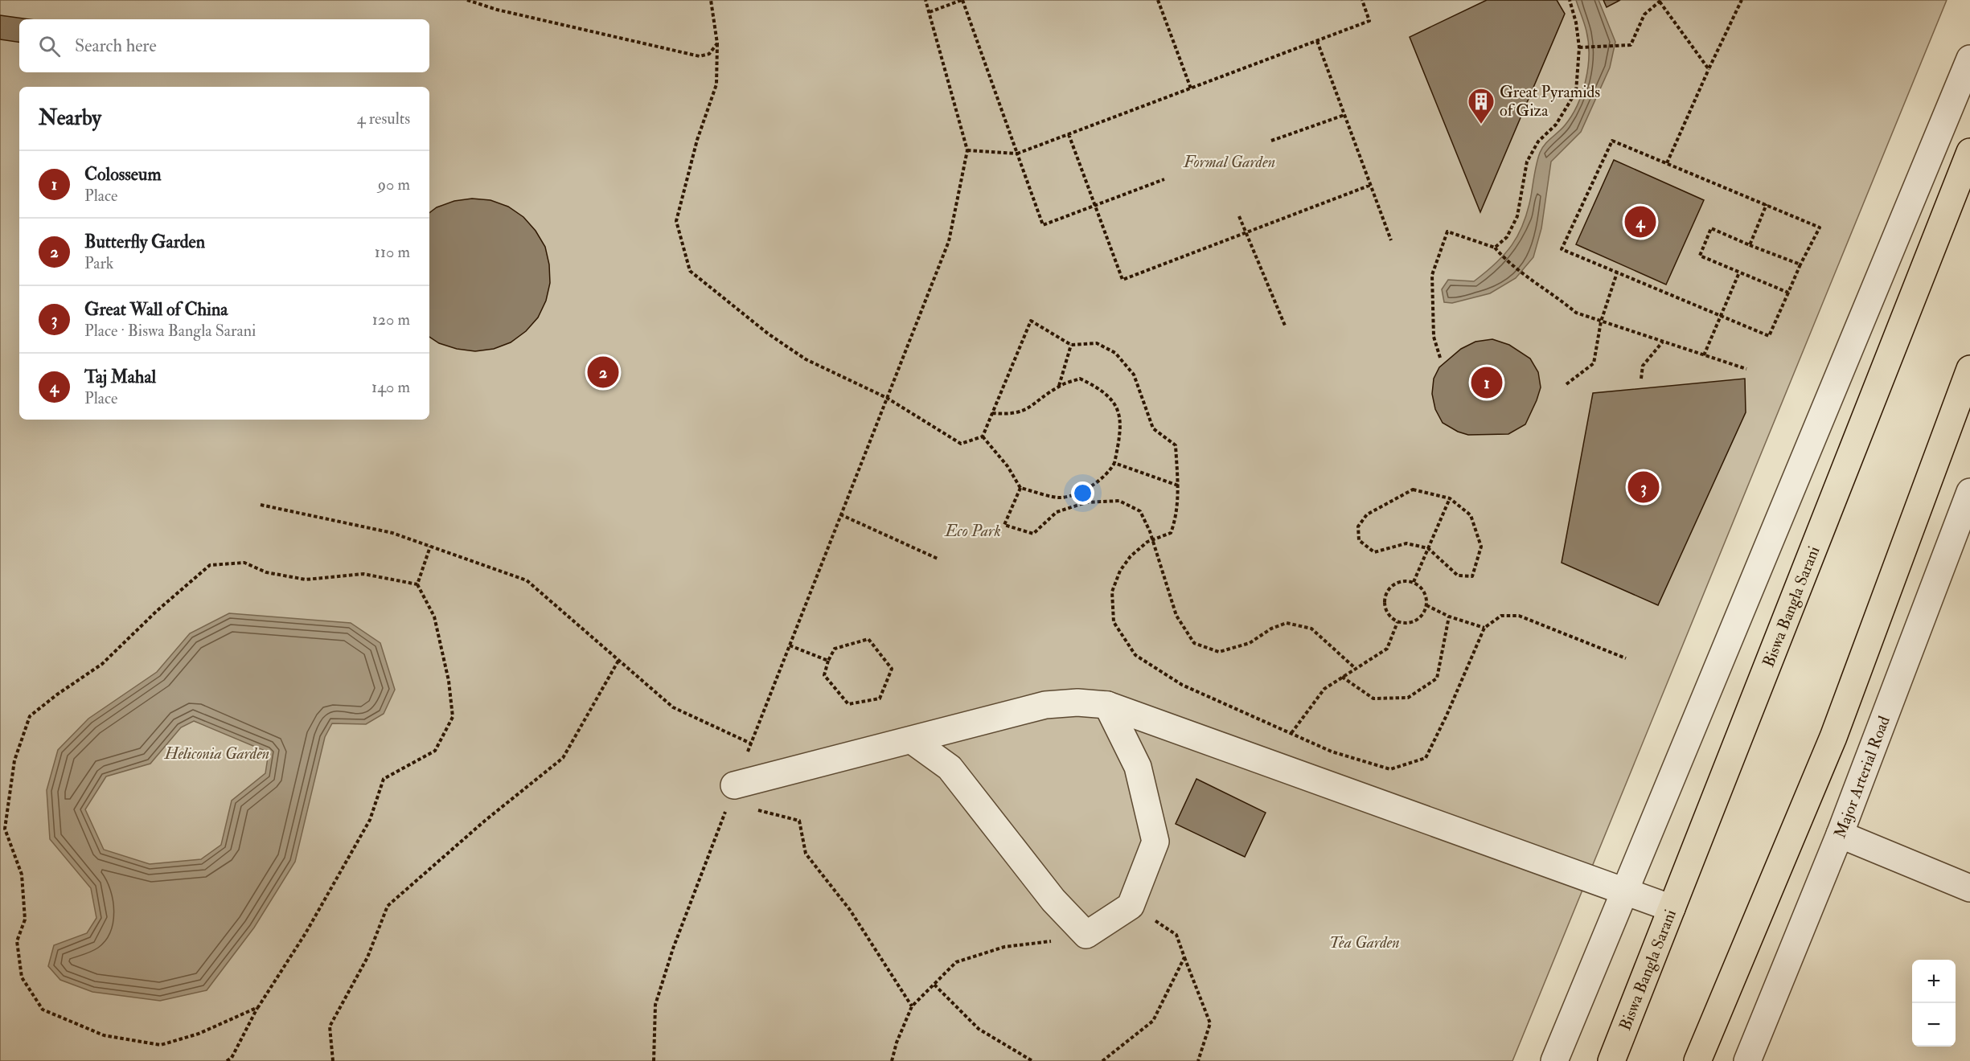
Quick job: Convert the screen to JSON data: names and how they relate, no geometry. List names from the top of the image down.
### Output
{
  "streets": {
    "main road": ["Biswa Bangla Sarani"],
    "street": ["Major Arterial Road"]
  },
  "parks": [
    "Formal Garden",
    "Eco Park",
    "Heliconia Garden",
    "Tea Garden"
  ],
  "places": {
    "building": ["Great Pyramids of Giza"]
  },
  "page": {
    "search": "Search here",
    "heading": ["Nearby", "4 results"],
    "list": [
      {
        "mark": "1",
        "name": "Colosseum",
        "note": "Place",
        "value": "90 m"
      },
      {
        "mark": "2",
        "name": "Butterfly Garden",
        "note": "Park",
        "value": "110 m"
      },
      {
        "mark": "3",
        "name": "Great Wall of China",
        "note": "Place · Biswa Bangla Sarani",
        "value": "120 m"
      },
      {
        "mark": "4",
        "name": "Taj Mahal",
        "note": "Place",
        "value": "140 m"
      }
    ],
    "pins": [
      "4",
      "2",
      "1",
      "3"
    ],
    "map_buttons": ["+", "−"]
  }
}
